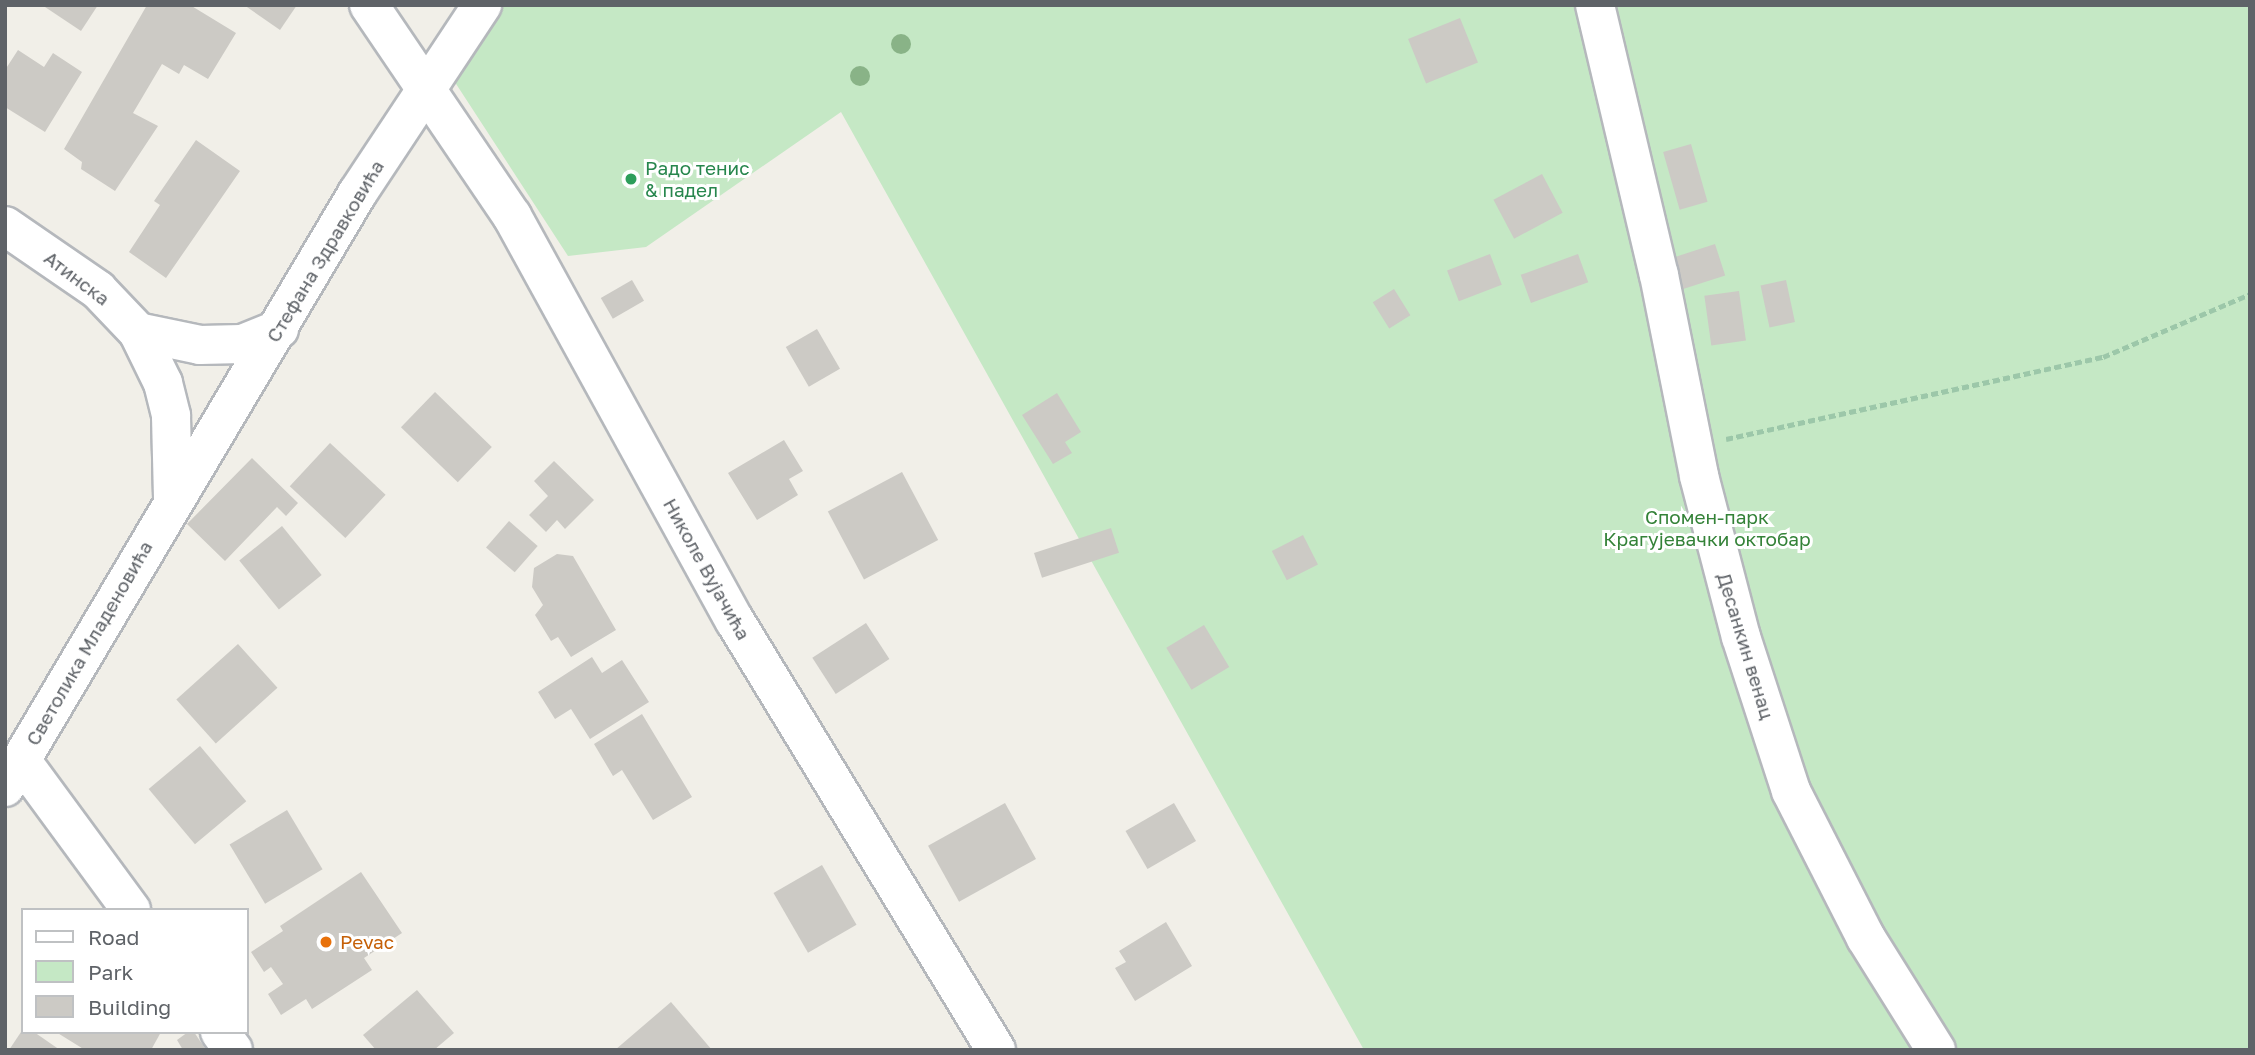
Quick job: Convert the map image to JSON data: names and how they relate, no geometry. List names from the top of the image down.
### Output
{
  "streets": {
    "street": [
      "Стефана Здравковића",
      "Атинска",
      "Николе Вујачића",
      "Светолика Младеновића",
      "Десанкин венац"
    ]
  },
  "crossings": [
    ["Стефана Здравковића", "Атинска"],
    ["Стефана Здравковића", "Николе Вујачића"],
    ["Стефана Здравковића", "Светолика Младеновића"],
    ["Атинска", "Светолика Младеновића"]
  ],
  "parks": ["Спомен-парк Крагујевачки октобар"],
  "places": ["Радо тенис & падел", "Pevac"],
  "legend": ["Road", "Park", "Building"]
}
